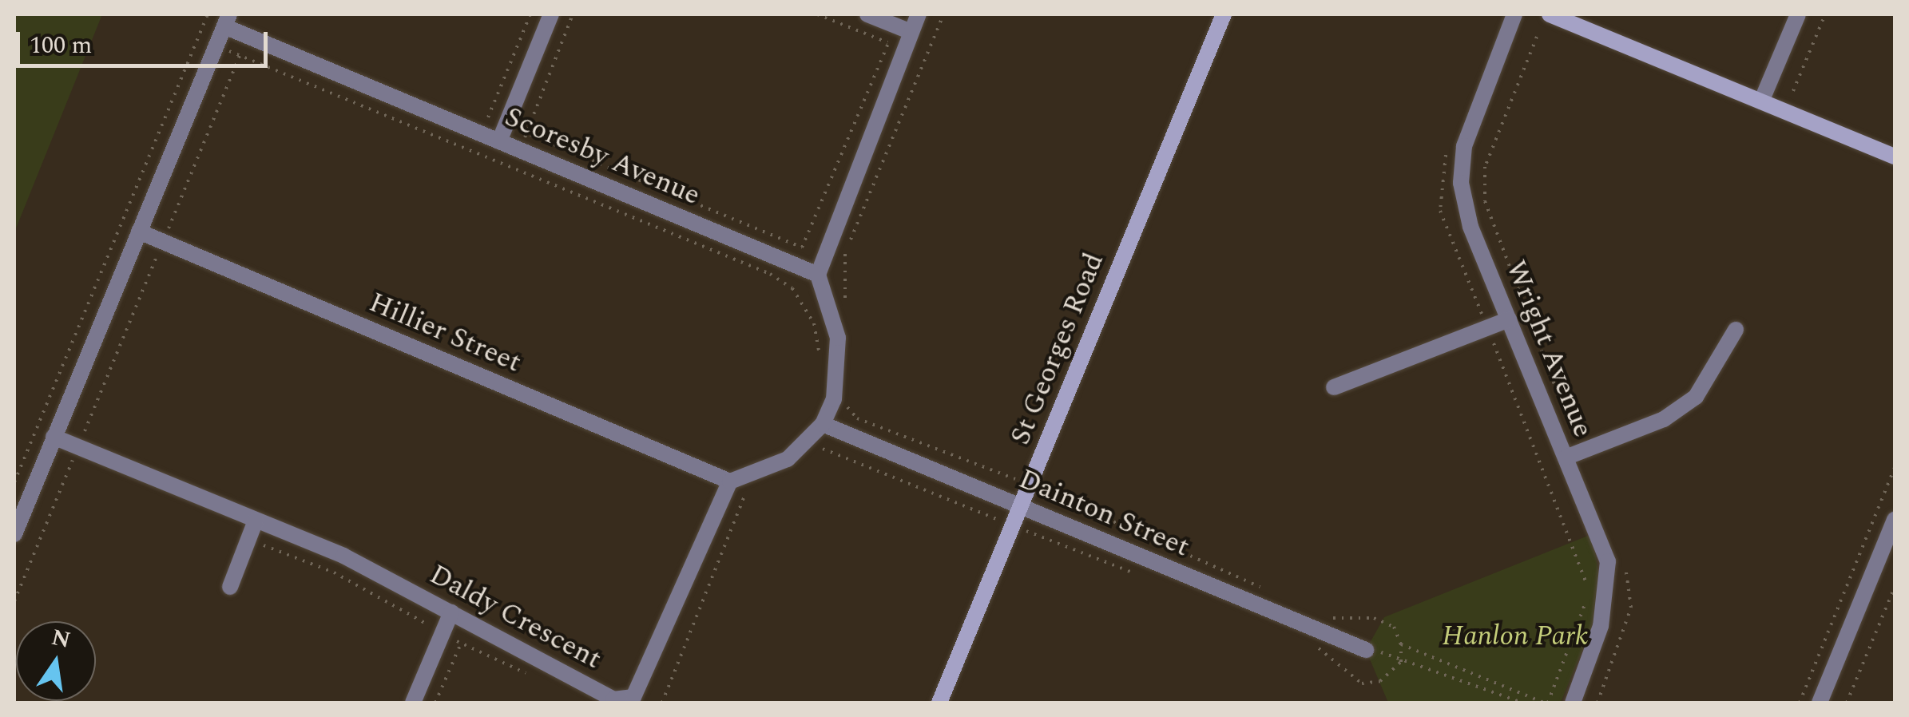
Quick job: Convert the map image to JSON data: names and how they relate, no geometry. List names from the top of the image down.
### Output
{
  "streets": {
    "street": [
      "Scoresby Avenue",
      "Hillier Street",
      "St Georges Road",
      "Wright Avenue",
      "Dainton Street",
      "Daldy Crescent"
    ]
  },
  "crossings": [
    ["Hillier Street", "Daldy Crescent"],
    ["St Georges Road", "Dainton Street"]
  ],
  "parks": ["Hanlon Park"],
  "scale_bar": "100 m",
  "north": "top"
}
